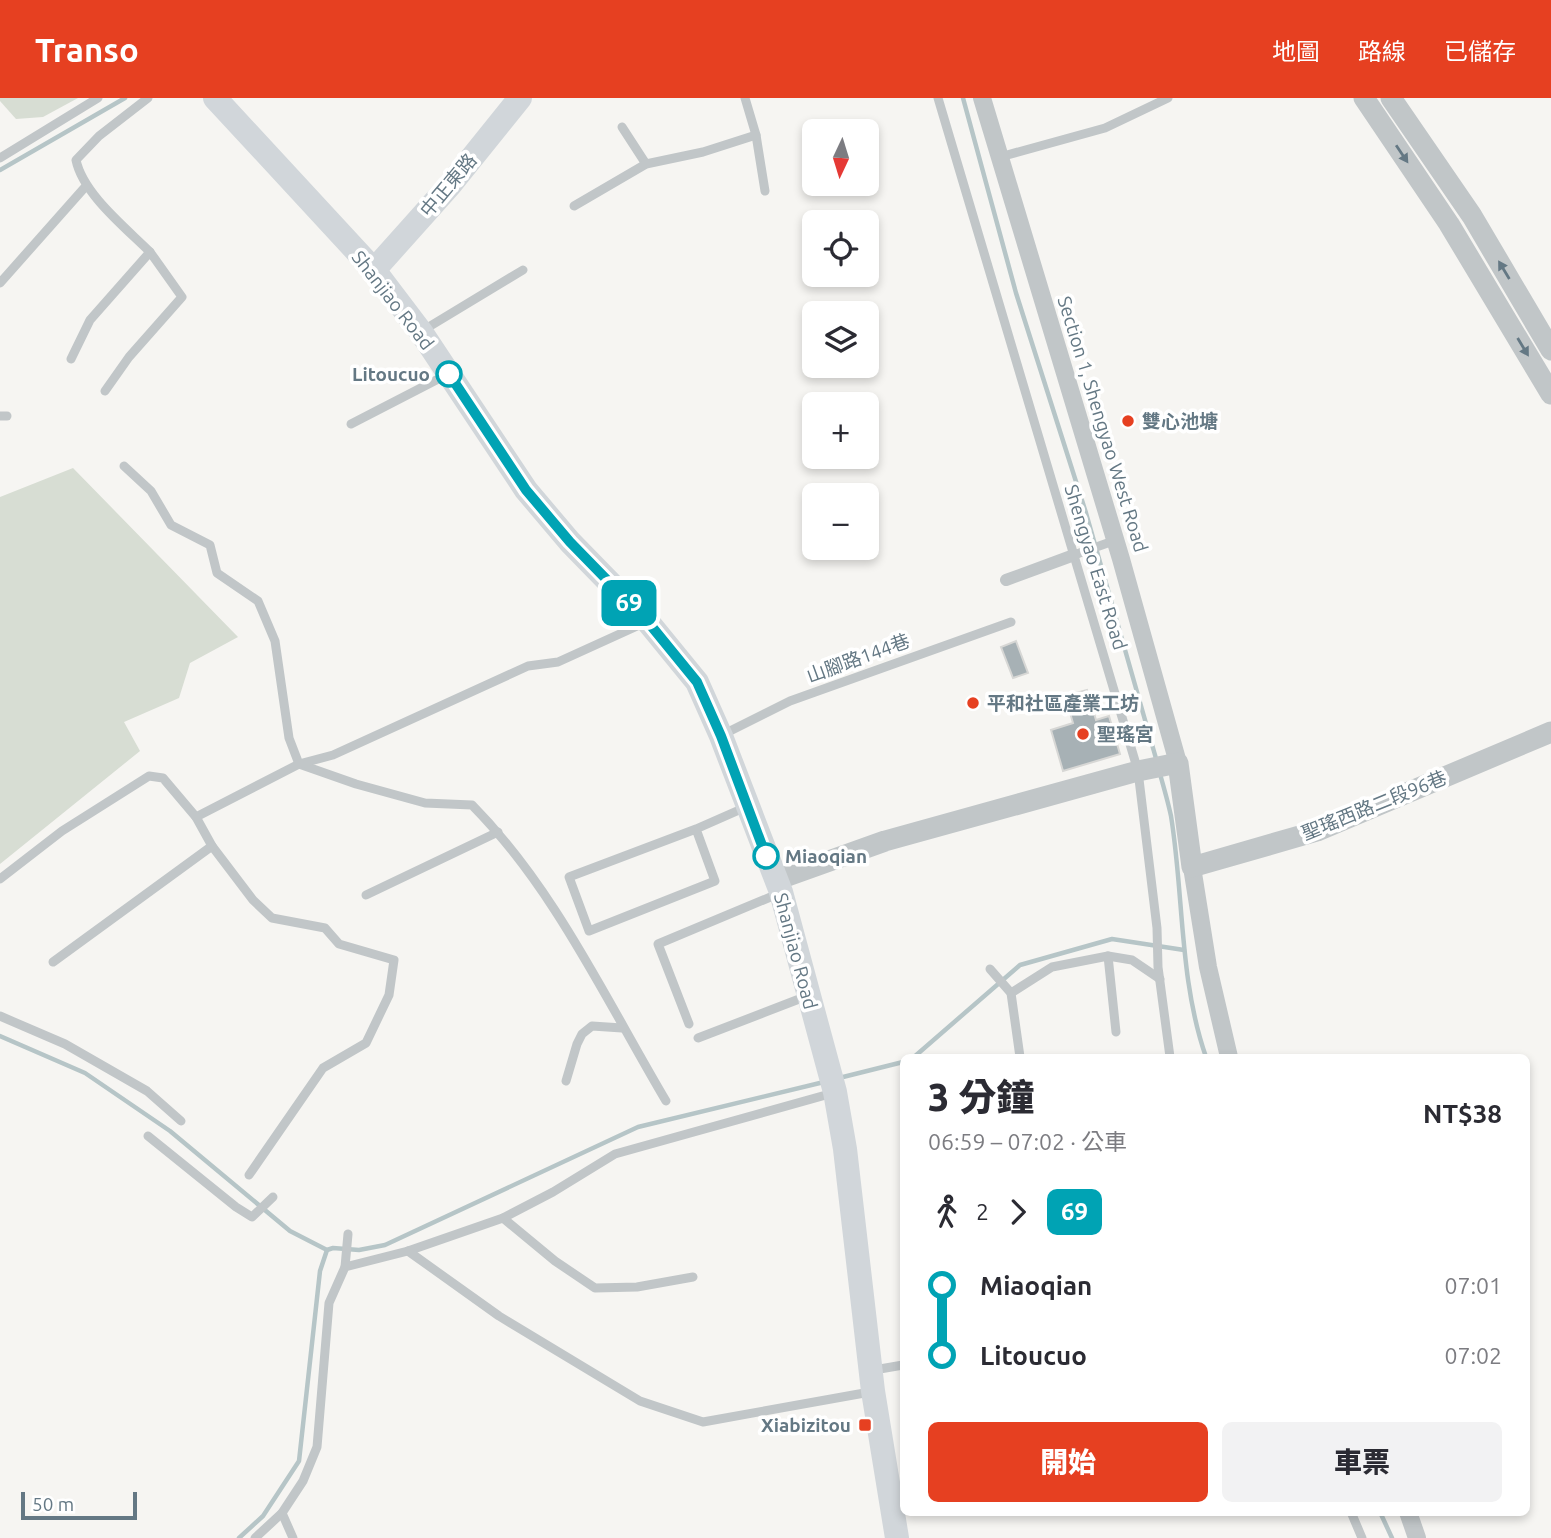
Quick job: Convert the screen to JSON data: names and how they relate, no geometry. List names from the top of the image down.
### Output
{
  "streets": {
    "main road": ["中正東路", "Shanjiao Road"],
    "street": ["Section 1, Shengyao West Road", "聖瑤西路二段96巷"],
    "lane": ["Shengyao East Road", "山腳路144巷"]
  },
  "crossings": [
    ["中正東路", "Shanjiao Road"],
    ["Shanjiao Road", "山腳路144巷"]
  ],
  "places": {
    "other": [
      "Litoucuo",
      "雙心池塘",
      "平和社區產業工坊",
      "聖瑤宮",
      "Miaoqian"
    ],
    "transit": ["Xiabizitou"]
  },
  "lines": ["bus line 69"],
  "scale_bar": "50 m",
  "north": "bottom",
  "page": {
    "header": "Transo",
    "nav": ["地圖", "路線", "已儲存"],
    "on_map": "69",
    "map_buttons": ["+", "−"],
    "heading": ["3 分鐘", "06:59 – 07:02 · 公車", "NT$38"],
    "legs": ["2", "69"],
    "list": [
      {
        "name": "Miaoqian",
        "value": "07:01"
      },
      {
        "name": "Litoucuo",
        "value": "07:02"
      }
    ],
    "buttons": ["開始", "車票"],
    "scale": "50 m"
  }
}
